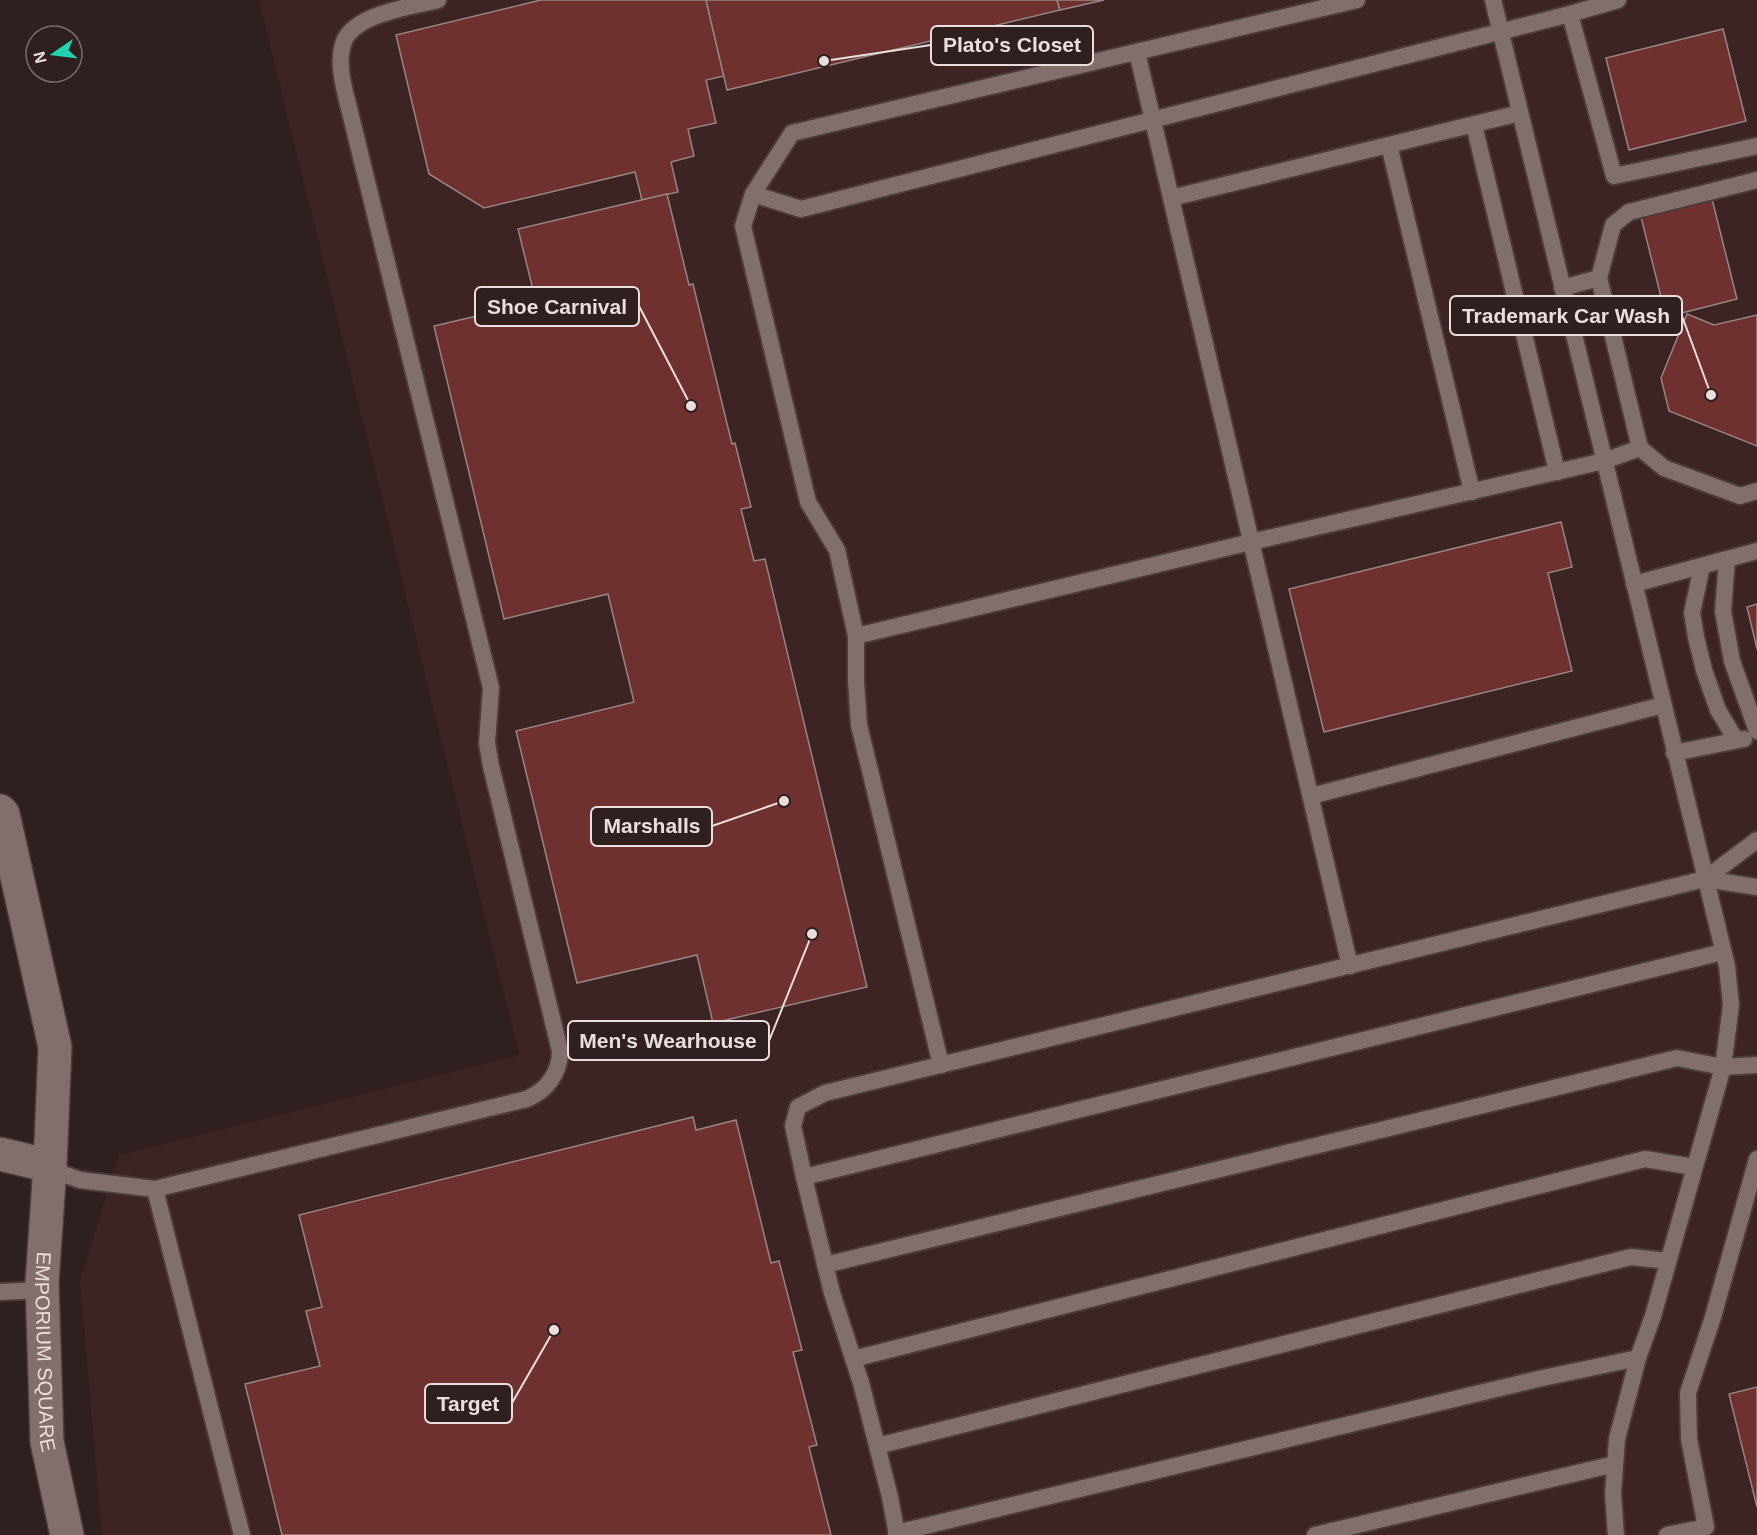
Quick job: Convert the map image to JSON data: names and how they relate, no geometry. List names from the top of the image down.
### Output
{
  "streets": {
    "street": ["EMPORIUM SQUARE"]
  },
  "places": [
    "Plato's Closet",
    "Trademark Car Wash",
    "Shoe Carnival",
    "Marshalls",
    "Men's Wearhouse",
    "Target"
  ],
  "north": "left"
}
